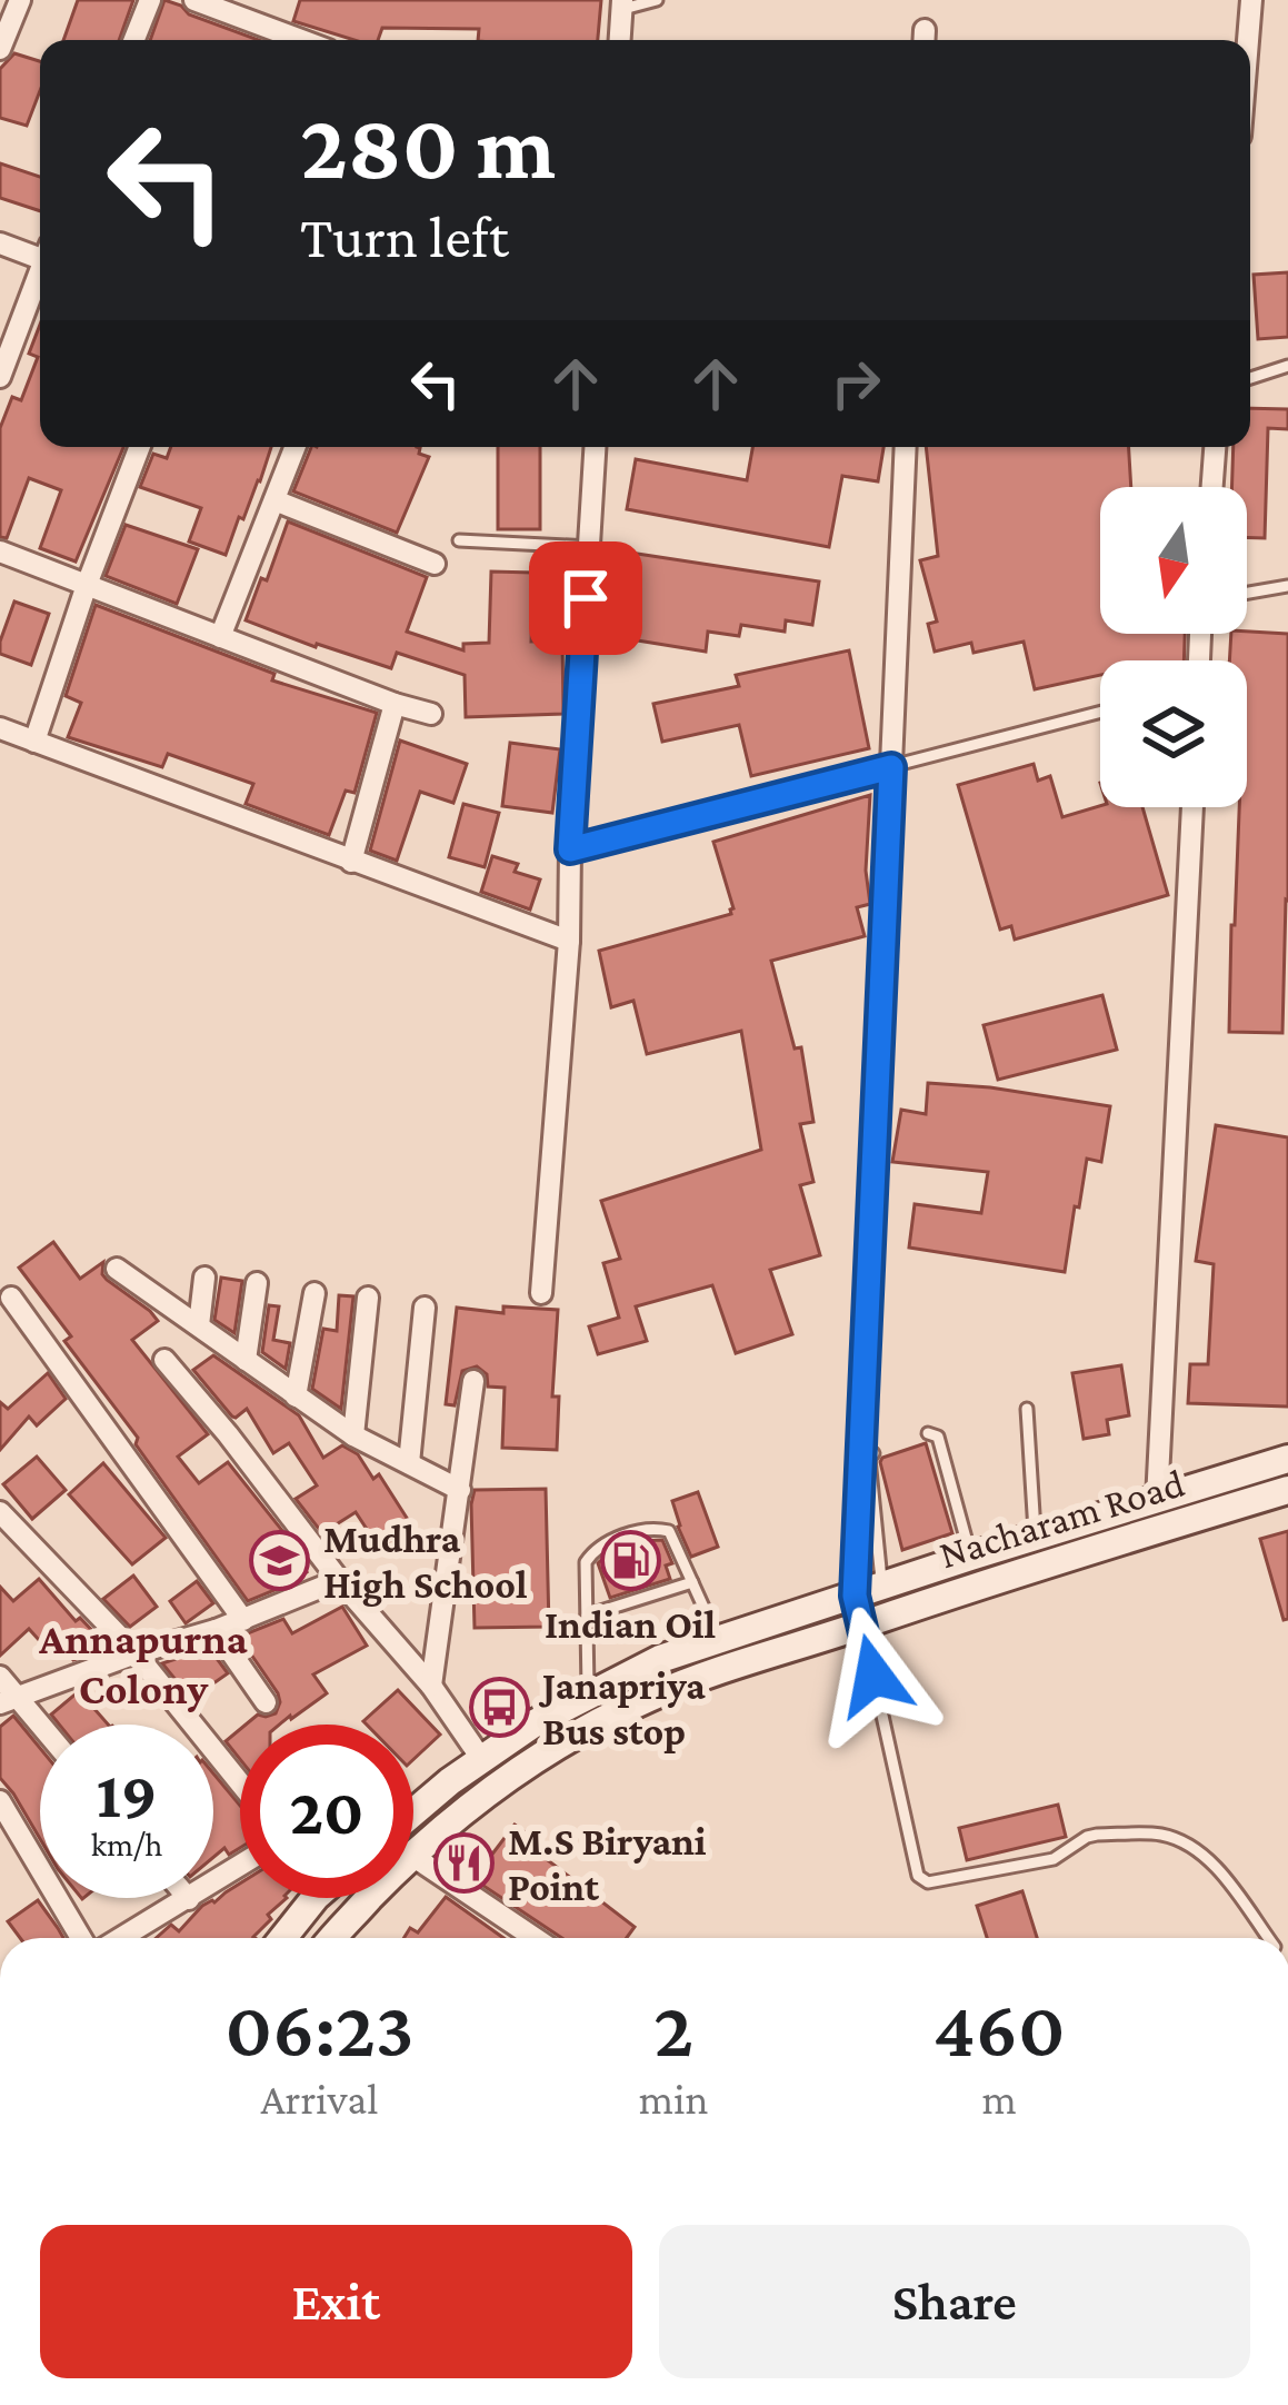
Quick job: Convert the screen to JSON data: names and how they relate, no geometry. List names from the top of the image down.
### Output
{
  "streets": {
    "main road": ["Nacharam Road"]
  },
  "districts": ["Annapurna Colony"],
  "places": {
    "school or university": ["Mudhra High School"],
    "fuel station": ["Indian Oil"],
    "bus stop": ["Janapriya Bus stop"],
    "restaurant": ["M.S Biryani Point"]
  },
  "north": "bottom",
  "page": {
    "turn": ["280 m", "Turn left"],
    "speed": "19 km/h",
    "limit": "20",
    "eta": [
      "06:23",
      "Arrival",
      "2",
      "min",
      "460",
      "m"
    ],
    "buttons": ["Exit", "Share"]
  }
}
